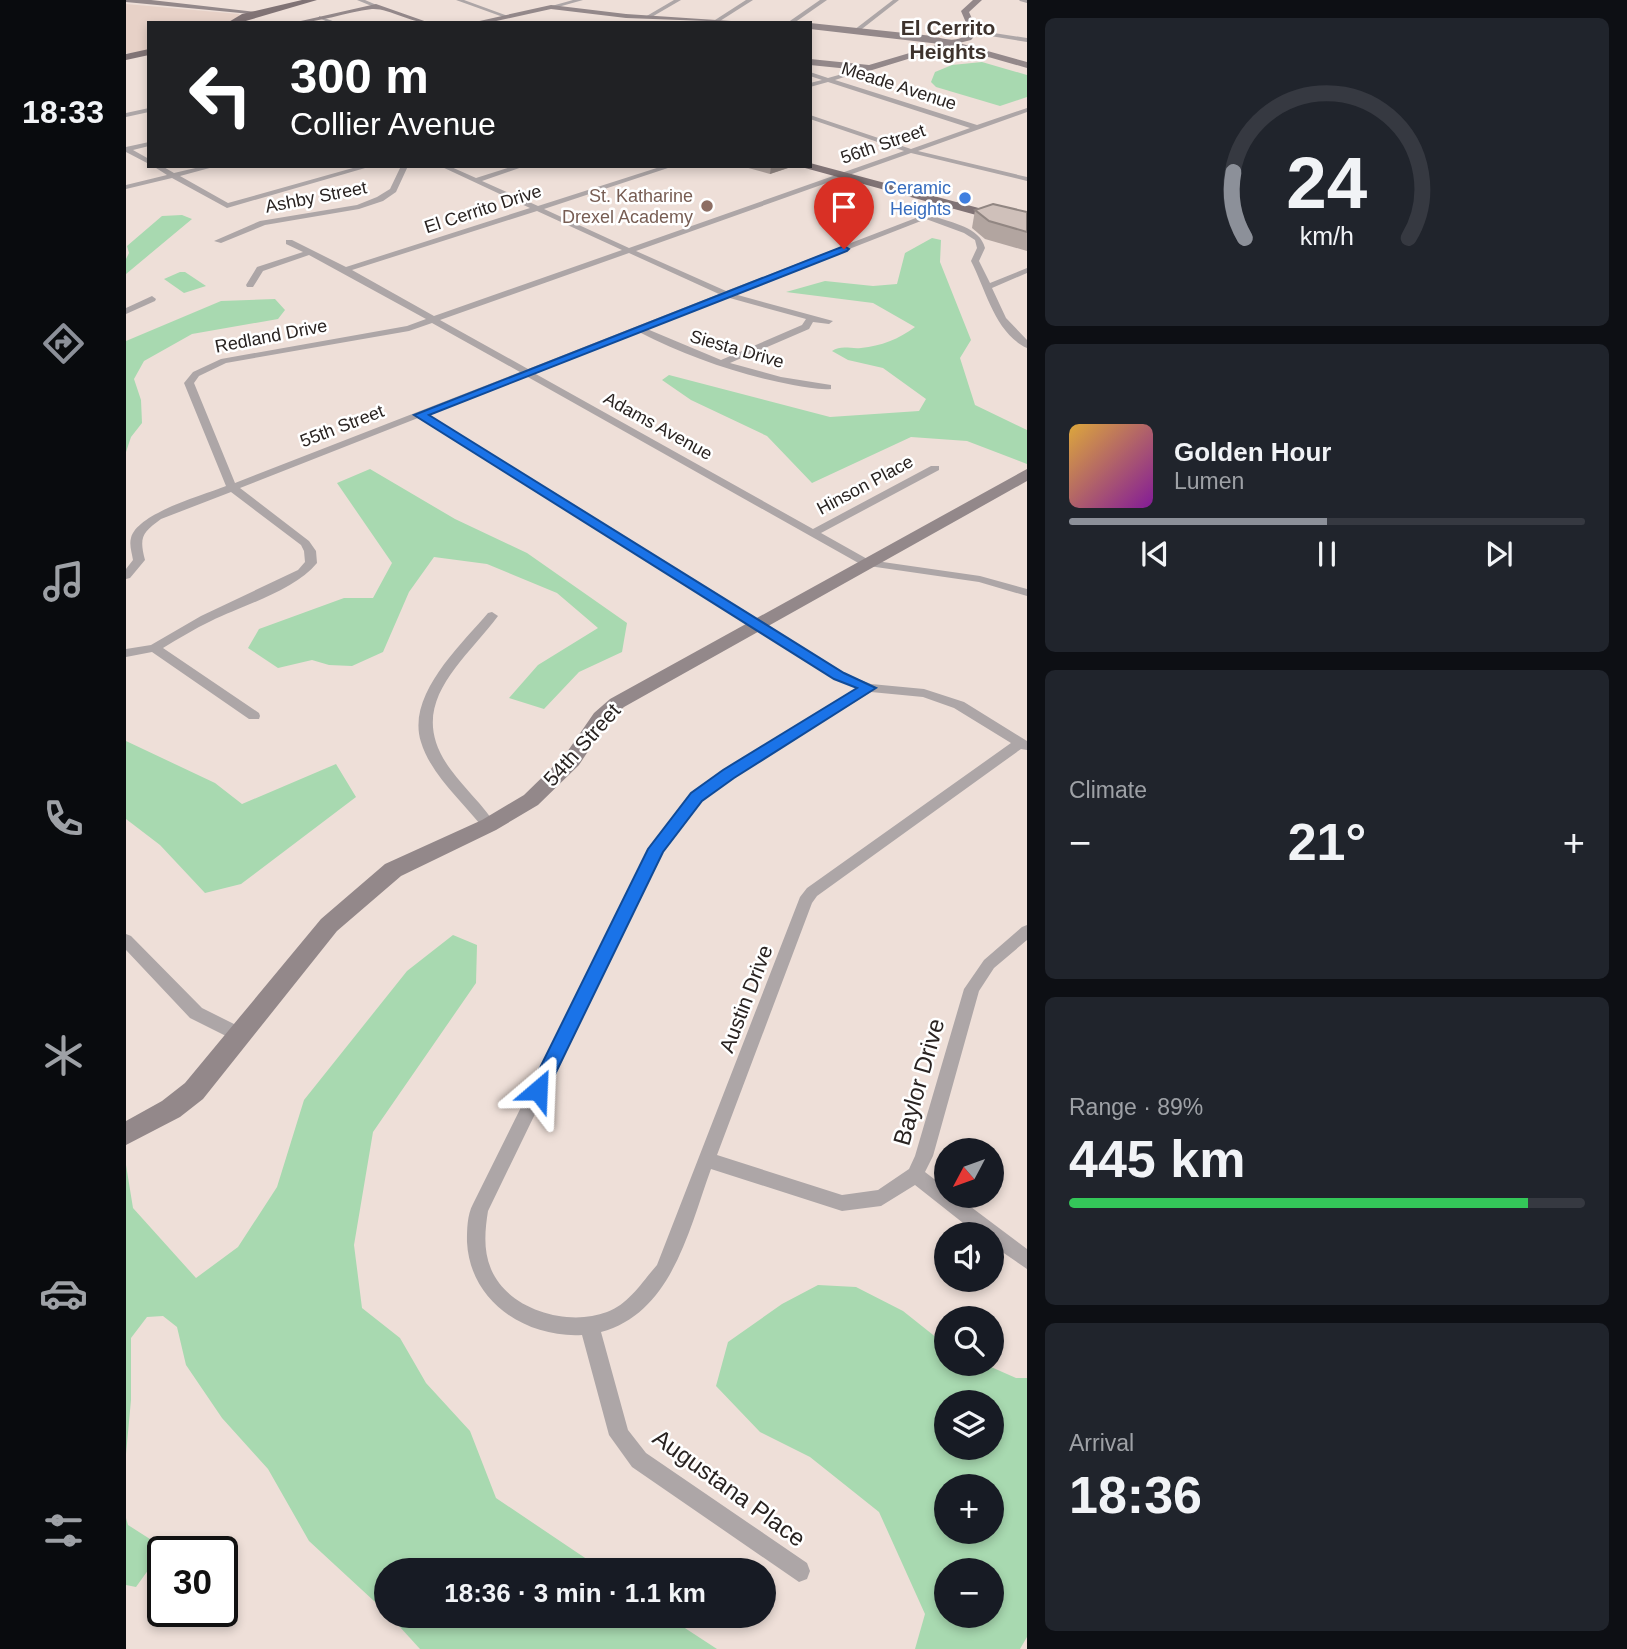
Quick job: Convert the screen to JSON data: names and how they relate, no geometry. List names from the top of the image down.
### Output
{
  "streets": {
    "street": [
      "Meade Avenue",
      "56th Street",
      "Ashby Street",
      "El Cerrito Drive",
      "Redland Drive",
      "Siesta Drive",
      "55th Street",
      "Adams Avenue",
      "Hinson Place",
      "54th Street",
      "Austin Drive",
      "Baylor Drive",
      "Augustana Place"
    ]
  },
  "crossings": [
    ["Meade Avenue", "56th Street"],
    ["56th Street", "Redland Drive"],
    ["56th Street", "Adams Avenue"],
    ["El Cerrito Drive", "Adams Avenue"],
    ["Redland Drive", "55th Street"],
    ["Redland Drive", "Adams Avenue"],
    ["Siesta Drive", "55th Street"],
    ["55th Street", "Adams Avenue"],
    ["Adams Avenue", "Hinson Place"],
    ["Adams Avenue", "54th Street"],
    ["Austin Drive", "Baylor Drive"],
    ["Austin Drive", "Augustana Place"]
  ],
  "districts": ["El Cerrito Heights"],
  "places": ["Ceramic Heights", "St. Katharine Drexel Academy"],
  "north": "bottom left",
  "page": {
    "tabs": "18:33",
    "turn": ["300 m", "Collier Avenue"],
    "song": ["Golden Hour", "Lumen"],
    "tile": [
      "Climate",
      ["Range · 89%", "445 km"],
      ["Arrival", "18:36"]
    ],
    "heat": ["−", "21°", "+"],
    "map_buttons": ["+", "−"],
    "limit": "30",
    "trip": "18:36 · 3 min · 1.1 km",
    "gauge": ["24", "km/h"]
  }
}
